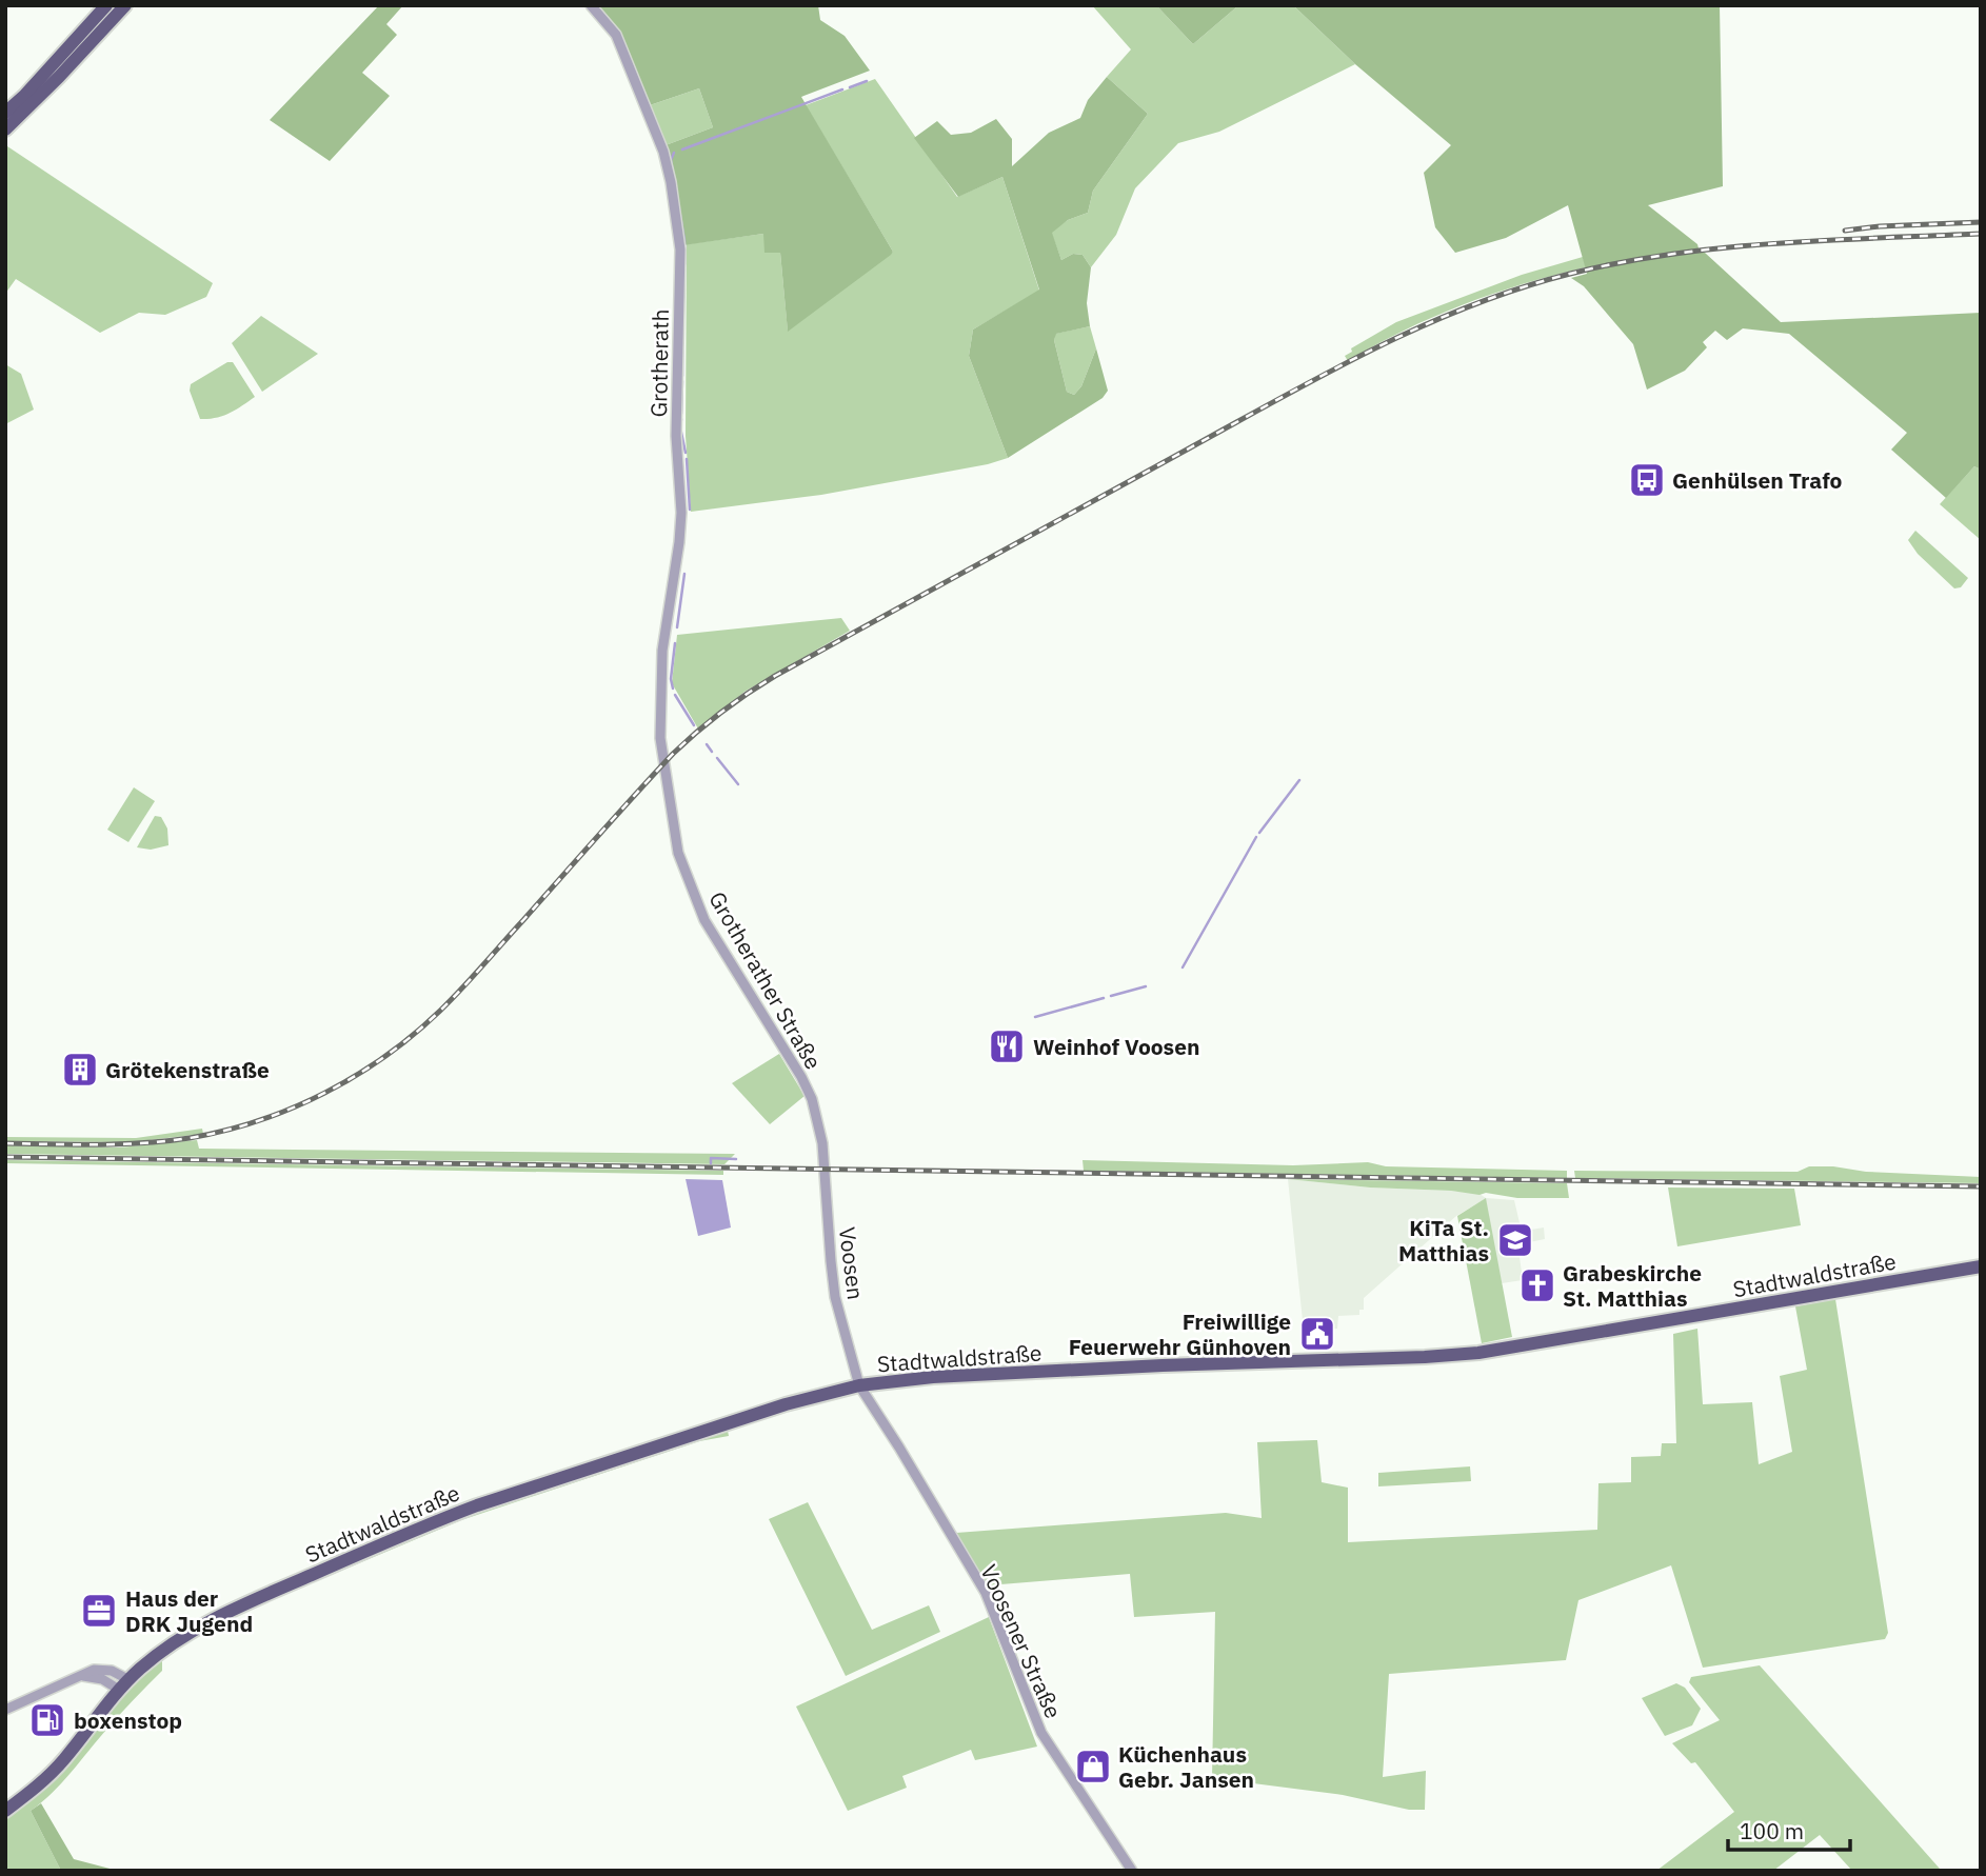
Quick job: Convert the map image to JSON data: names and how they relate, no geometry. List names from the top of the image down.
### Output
{
  "streets": {
    "main road": ["Stadtwaldstraße"],
    "street": [
      "Grotherath",
      "Grotherather Straße",
      "Voosen",
      "Voosener Straße"
    ]
  },
  "crossings": [
    ["Grotherath", "Grotherather Straße"],
    ["Grotherather Straße", "Voosen"],
    ["Voosen", "Stadtwaldstraße"],
    ["Voosen", "Voosener Straße"],
    ["Stadtwaldstraße", "Voosener Straße"]
  ],
  "places": {
    "bus stop": ["Genhülsen Trafo"],
    "restaurant": ["Weinhof Voosen"],
    "building": ["Grötekenstraße"],
    "school or university": ["KiTa St. Matthias"],
    "church": ["Grabeskirche St. Matthias"],
    "public building": ["Freiwillige Feuerwehr Günhoven"],
    "office": ["Haus der DRK Jugend"],
    "fuel station": ["boxenstop"],
    "shop": ["Küchenhaus Gebr. Jansen"]
  },
  "scale_bar": "100 m"
}
